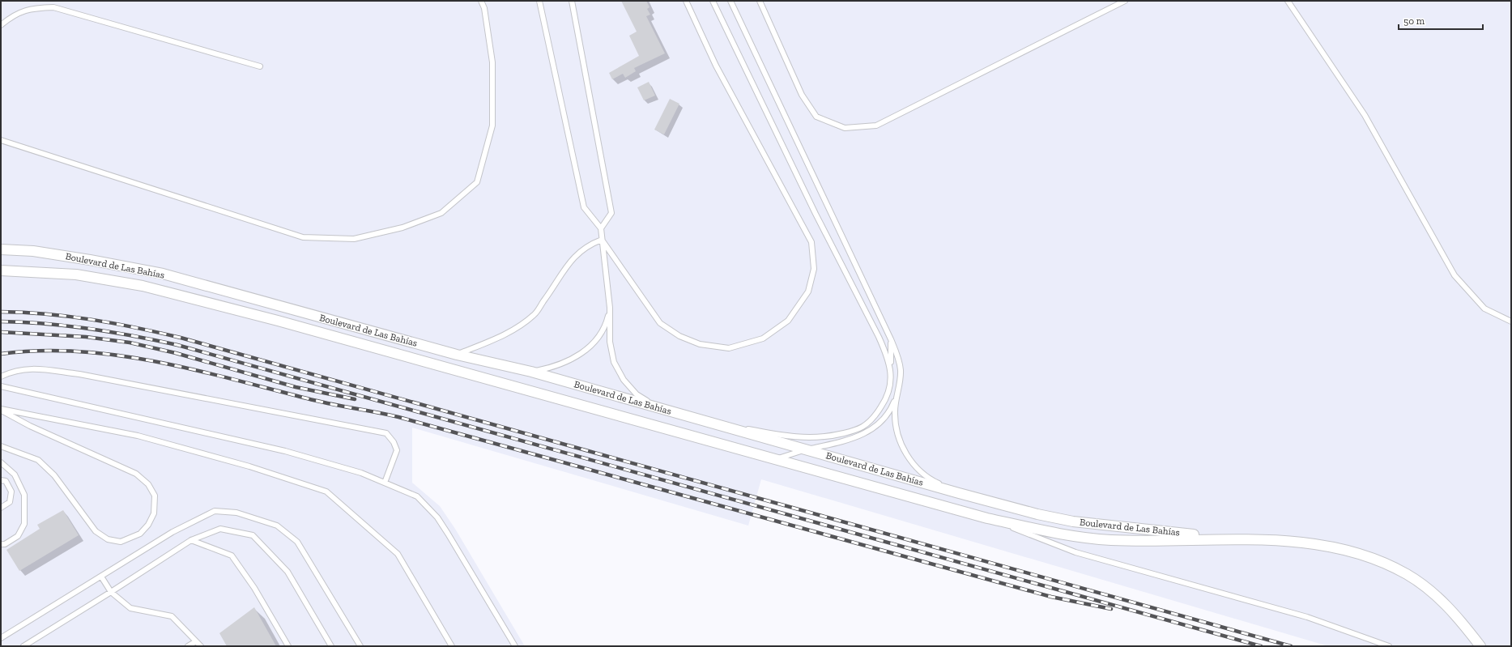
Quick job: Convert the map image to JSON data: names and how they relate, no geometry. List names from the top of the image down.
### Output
{
  "streets": {
    "street": ["Boulevard de Las Bahías"]
  },
  "scale_bar": "50 m"
}
